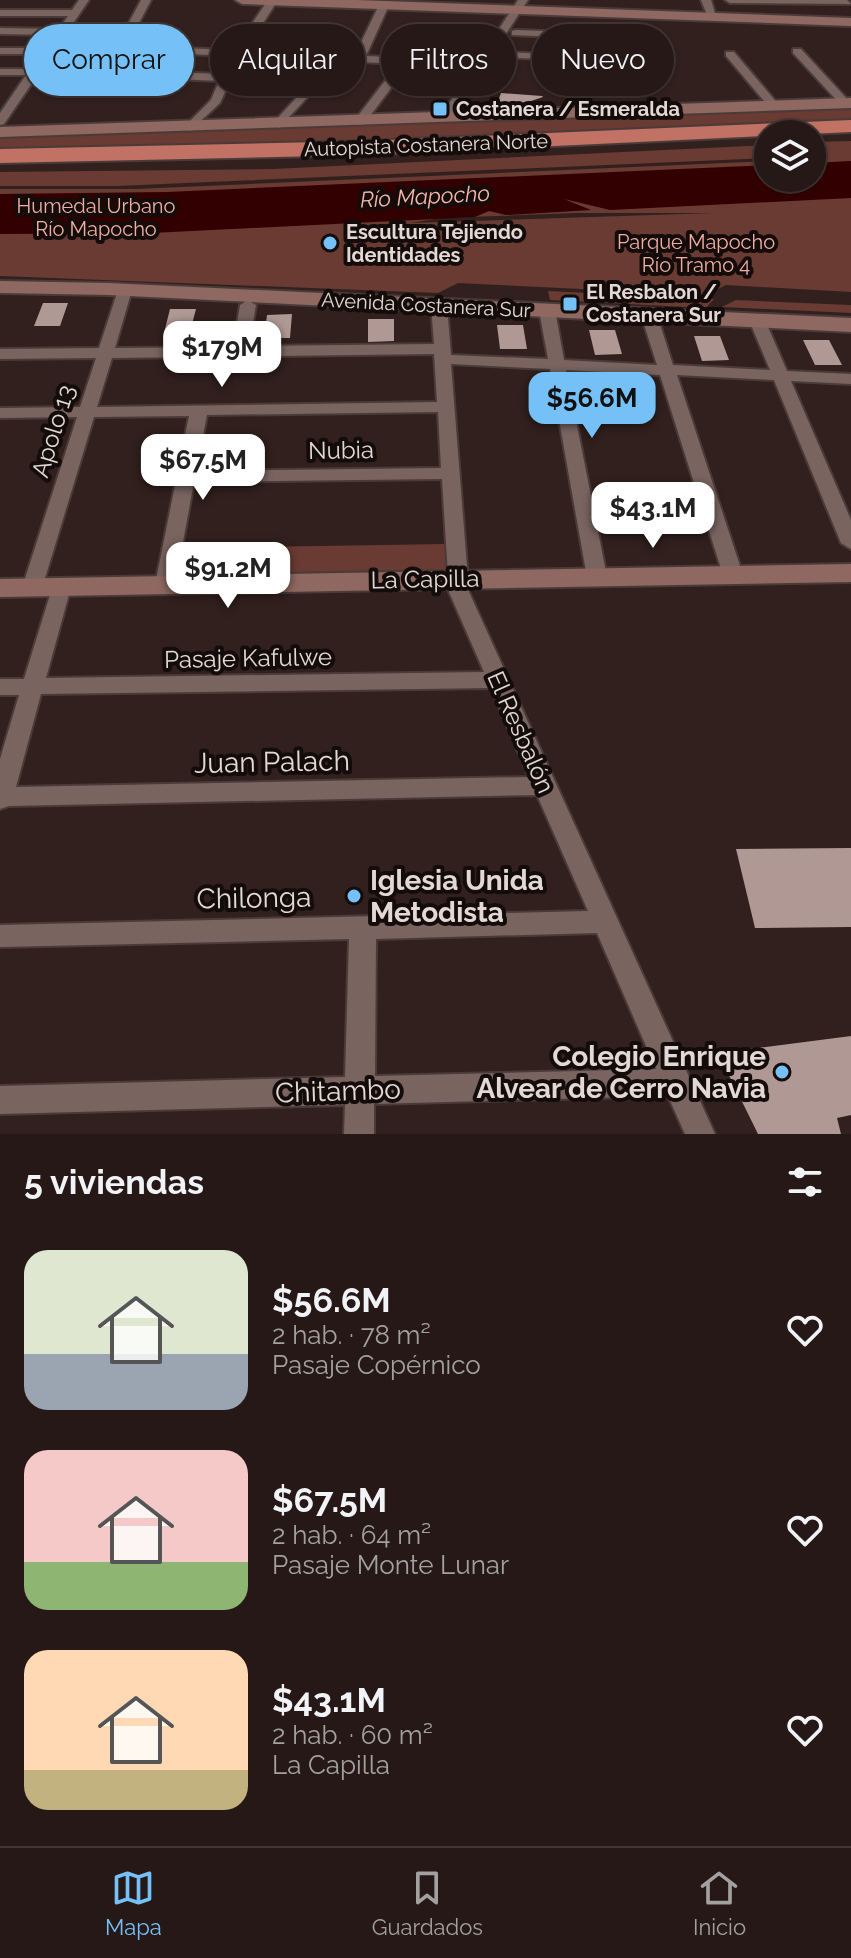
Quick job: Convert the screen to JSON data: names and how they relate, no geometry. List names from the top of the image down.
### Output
{
  "streets": {
    "highway": ["Autopista Costanera Norte"],
    "street": [
      "Avenida Costanera Sur",
      "Apolo 13",
      "Nubia",
      "La Capilla",
      "Pasaje Kafulwe",
      "El Resbalón",
      "Juan Palach",
      "Chilonga",
      "Chitambo"
    ]
  },
  "crossings": [
    ["Avenida Costanera Sur", "Apolo 13"],
    ["Avenida Costanera Sur", "El Resbalón"],
    ["Apolo 13", "La Capilla"],
    ["Nubia", "El Resbalón"],
    ["La Capilla", "El Resbalón"],
    ["Pasaje Kafulwe", "El Resbalón"],
    ["El Resbalón", "Juan Palach"],
    ["El Resbalón", "Chilonga"],
    ["El Resbalón", "Chitambo"]
  ],
  "water": ["Río Mapocho"],
  "parks": ["Humedal Urbano Río Mapocho", "Parque Mapocho Río Tramo 4"],
  "places": {
    "transit": ["Costanera / Esmeralda", "El Resbalon / Costanera Sur"],
    "other": ["Escultura Tejiendo Identidades", "Iglesia Unida Metodista", "Colegio Enrique Alvear de Cerro Navia"]
  },
  "page": {
    "chip": [
      "Comprar",
      "Alquilar",
      "Filtros",
      "Nuevo"
    ],
    "price": [
      "$179M",
      "$56.6M",
      "$67.5M",
      "$43.1M",
      "$91.2M"
    ],
    "heading": "5 viviendas",
    "list": [
      {
        "name": "$56.6M",
        "note": "2 hab. · 78 m² · Pasaje Copérnico"
      },
      {
        "name": "$67.5M",
        "note": "2 hab. · 64 m² · Pasaje Monte Lunar"
      },
      {
        "name": "$43.1M",
        "note": "2 hab. · 60 m² · La Capilla"
      }
    ],
    "tabs": ["Mapa", "Guardados", "Inicio"]
  }
}
